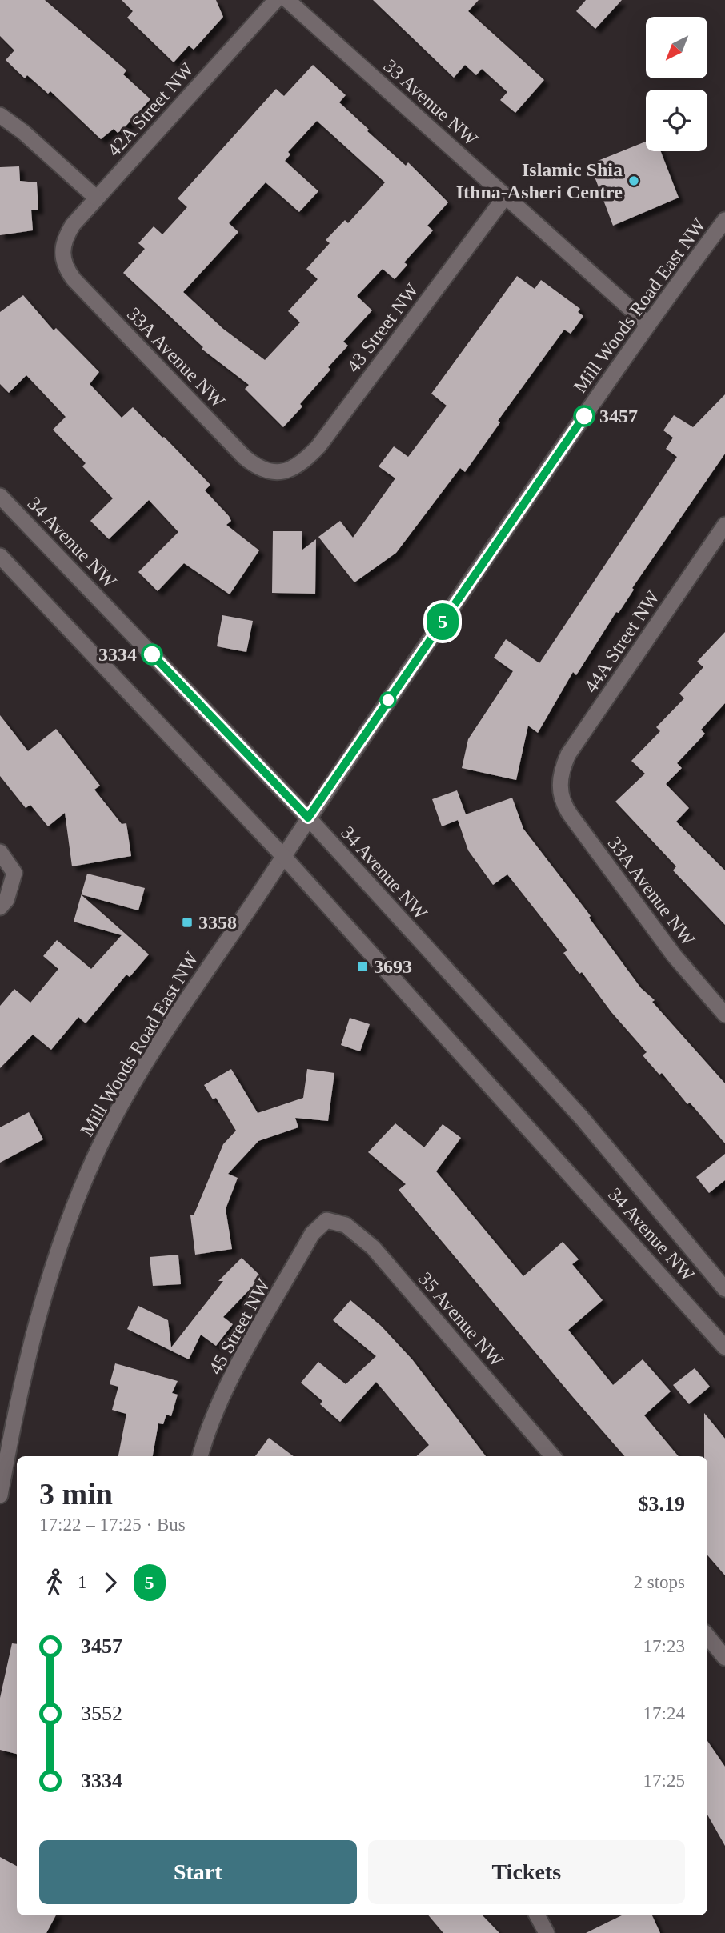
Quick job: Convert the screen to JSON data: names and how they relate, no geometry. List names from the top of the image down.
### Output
{
  "streets": {
    "street": [
      "33 Avenue NW",
      "42A Street NW",
      "Mill Woods Road East NW",
      "43 Street NW",
      "33A Avenue NW",
      "34 Avenue NW",
      "44A Street NW",
      "35 Avenue NW",
      "45 Street NW"
    ]
  },
  "crossings": [
    ["33 Avenue NW", "Mill Woods Road East NW"],
    ["33 Avenue NW", "43 Street NW"],
    ["42A Street NW", "33A Avenue NW"],
    ["Mill Woods Road East NW", "34 Avenue NW"],
    ["43 Street NW", "33A Avenue NW"],
    ["33A Avenue NW", "44A Street NW"],
    ["35 Avenue NW", "45 Street NW"]
  ],
  "places": {
    "other": ["Islamic Shia Ithna-Asheri Centre", "3457", "3334"],
    "transit": ["3358", "3693"]
  },
  "lines": ["bus line 5"],
  "north": "bottom left",
  "page": {
    "on_map": "5",
    "heading": ["3 min", "17:22 – 17:25 · Bus", "$3.19"],
    "legs": ["1", "5", "2 stops"],
    "list": [
      {
        "name": "3457",
        "value": "17:23"
      },
      {
        "name": "3552",
        "value": "17:24"
      },
      {
        "name": "3334",
        "value": "17:25"
      }
    ],
    "buttons": ["Start", "Tickets"]
  }
}
